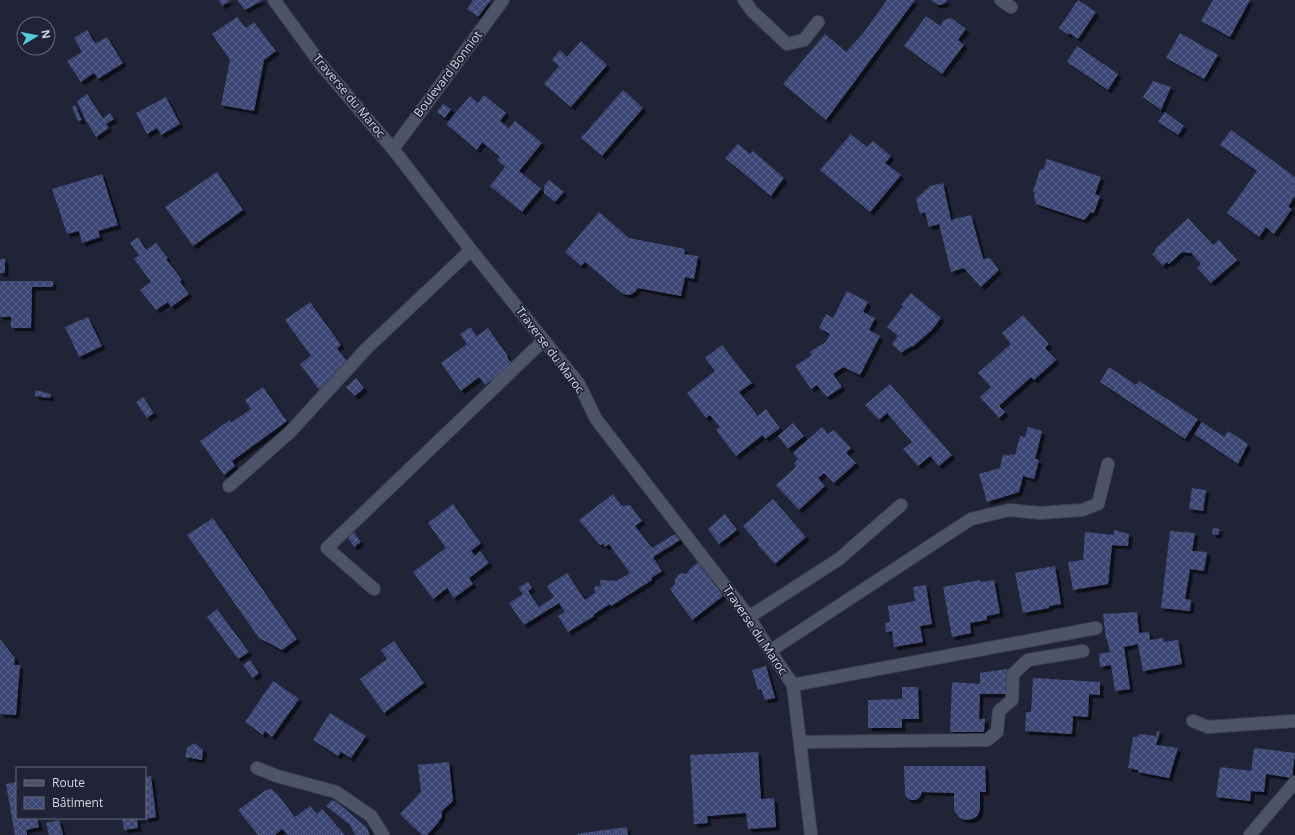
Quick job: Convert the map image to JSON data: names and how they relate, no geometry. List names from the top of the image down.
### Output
{
  "streets": {
    "street": ["Boulevard Bonniot", "Traverse du Maroc"]
  },
  "crossings": [
    ["Boulevard Bonniot", "Traverse du Maroc"]
  ],
  "legend": ["Route", "Bâtiment"],
  "north": "right"
}
